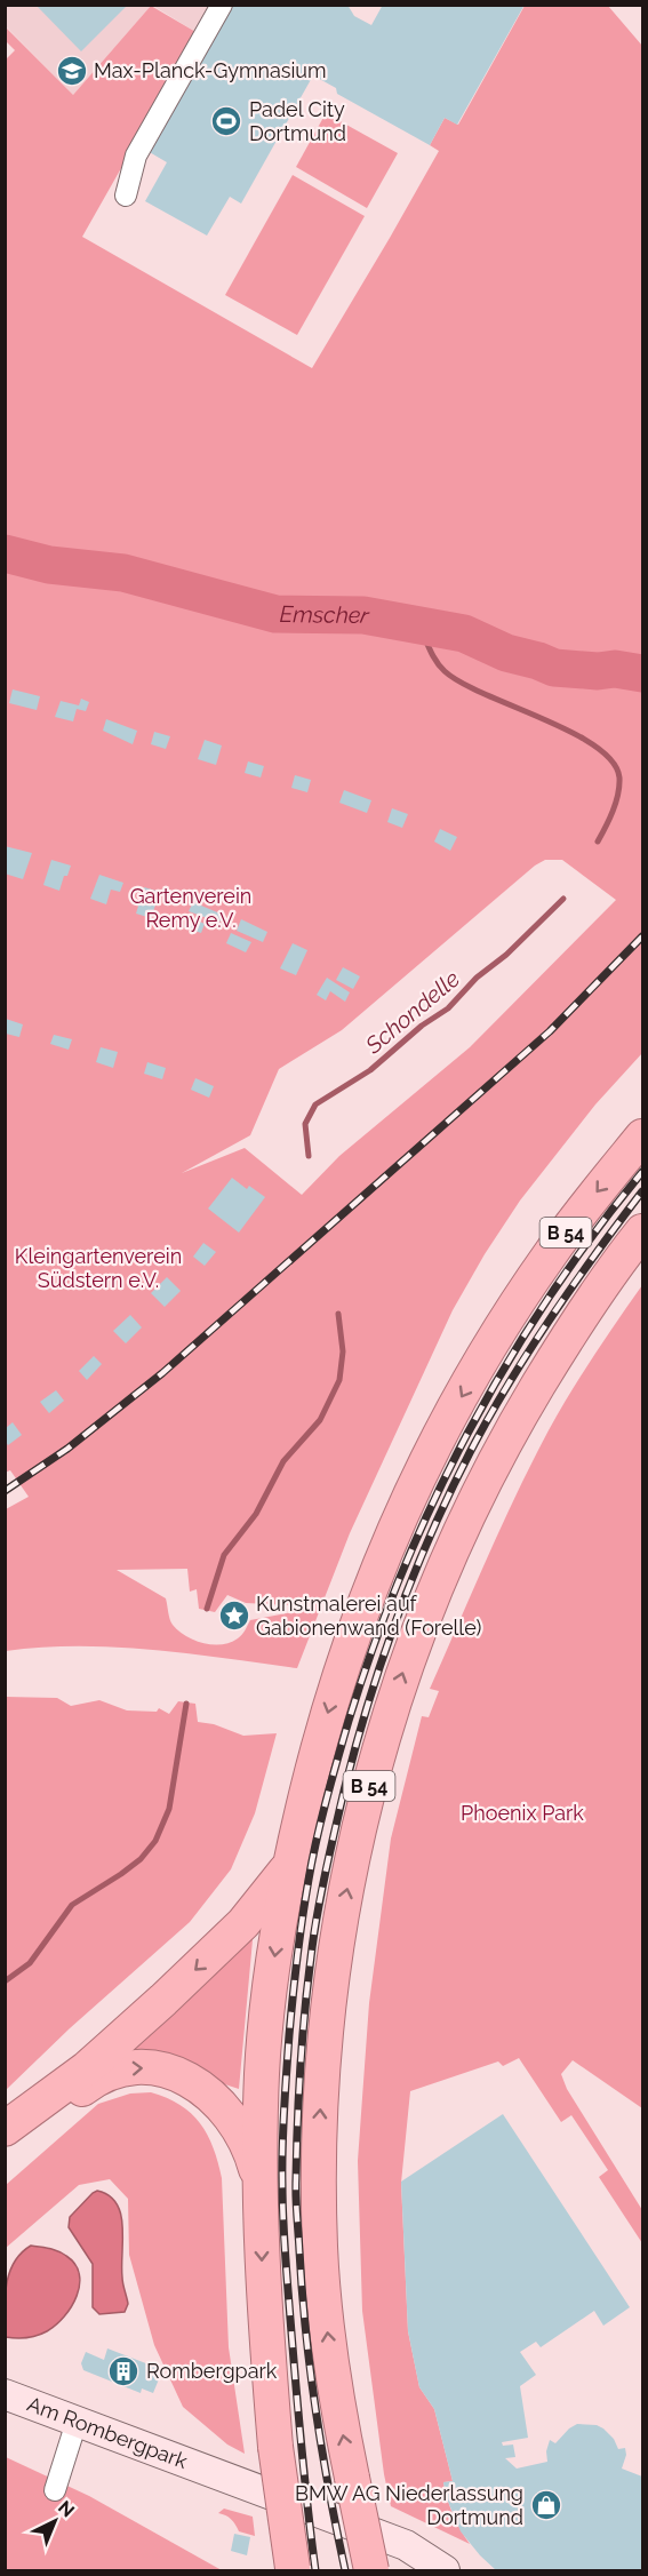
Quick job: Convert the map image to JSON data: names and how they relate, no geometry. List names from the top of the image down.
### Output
{
  "streets": {
    "highway": ["B 54"],
    "main road": ["Am Rombergpark"]
  },
  "water": ["Emscher", "Schondelle"],
  "parks": ["Gartenverein Remy e.V.", "Kleingartenverein Südstern e.V.", "Phoenix Park"],
  "places": {
    "school or university": ["Max-Planck-Gymnasium"],
    "sports": ["Padel City Dortmund"],
    "place": ["Kunstmalerei auf Gabionenwand (Forelle)"],
    "building": ["Rombergpark"],
    "shop": ["BMW AG Niederlassung Dortmund"]
  },
  "north": "top right"
}
